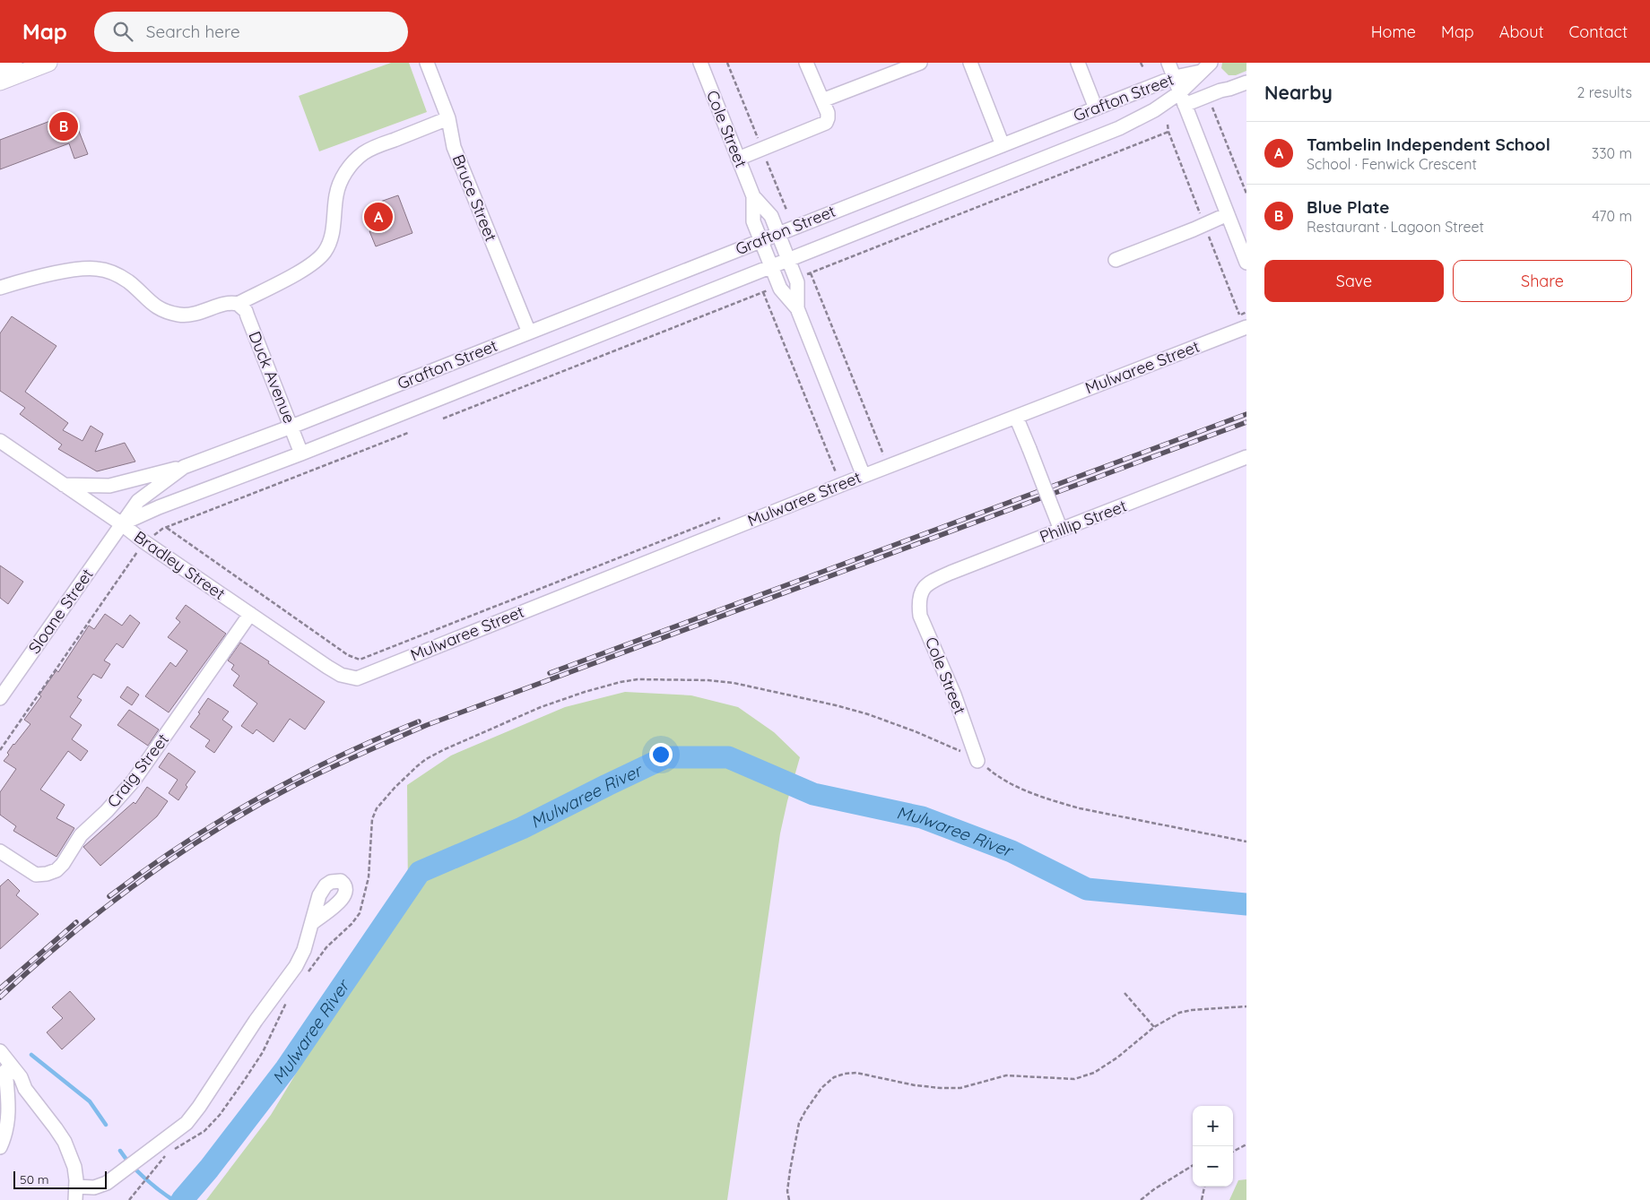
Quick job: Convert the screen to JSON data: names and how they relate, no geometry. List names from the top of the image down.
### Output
{
  "streets": {
    "street": [
      "Grafton Street",
      "Cole Street",
      "Bruce Street",
      "Mulwaree Street",
      "Duck Avenue",
      "Phillip Street",
      "Bradley Street",
      "Sloane Street",
      "Craig Street"
    ]
  },
  "crossings": [
    ["Grafton Street", "Cole Street"],
    ["Grafton Street", "Bruce Street"],
    ["Grafton Street", "Duck Avenue"],
    ["Grafton Street", "Bradley Street"],
    ["Grafton Street", "Sloane Street"],
    ["Cole Street", "Mulwaree Street"],
    ["Cole Street", "Phillip Street"],
    ["Mulwaree Street", "Bradley Street"],
    ["Bradley Street", "Sloane Street"],
    ["Bradley Street", "Craig Street"]
  ],
  "water": ["Mulwaree River"],
  "scale_bar": "50 m",
  "page": {
    "header": "Map",
    "search": "Search here",
    "nav": [
      "Home",
      "Map",
      "About",
      "Contact"
    ],
    "heading": ["Nearby", "2 results"],
    "pins": ["B", "A"],
    "list": [
      {
        "mark": "A",
        "name": "Tambelin Independent School",
        "note": "School · Fenwick Crescent",
        "value": "330 m"
      },
      {
        "mark": "B",
        "name": "Blue Plate",
        "note": "Restaurant · Lagoon Street",
        "value": "470 m"
      }
    ],
    "buttons": ["Save", "Share"],
    "map_buttons": ["+", "−"],
    "scale": "50 m"
  }
}
